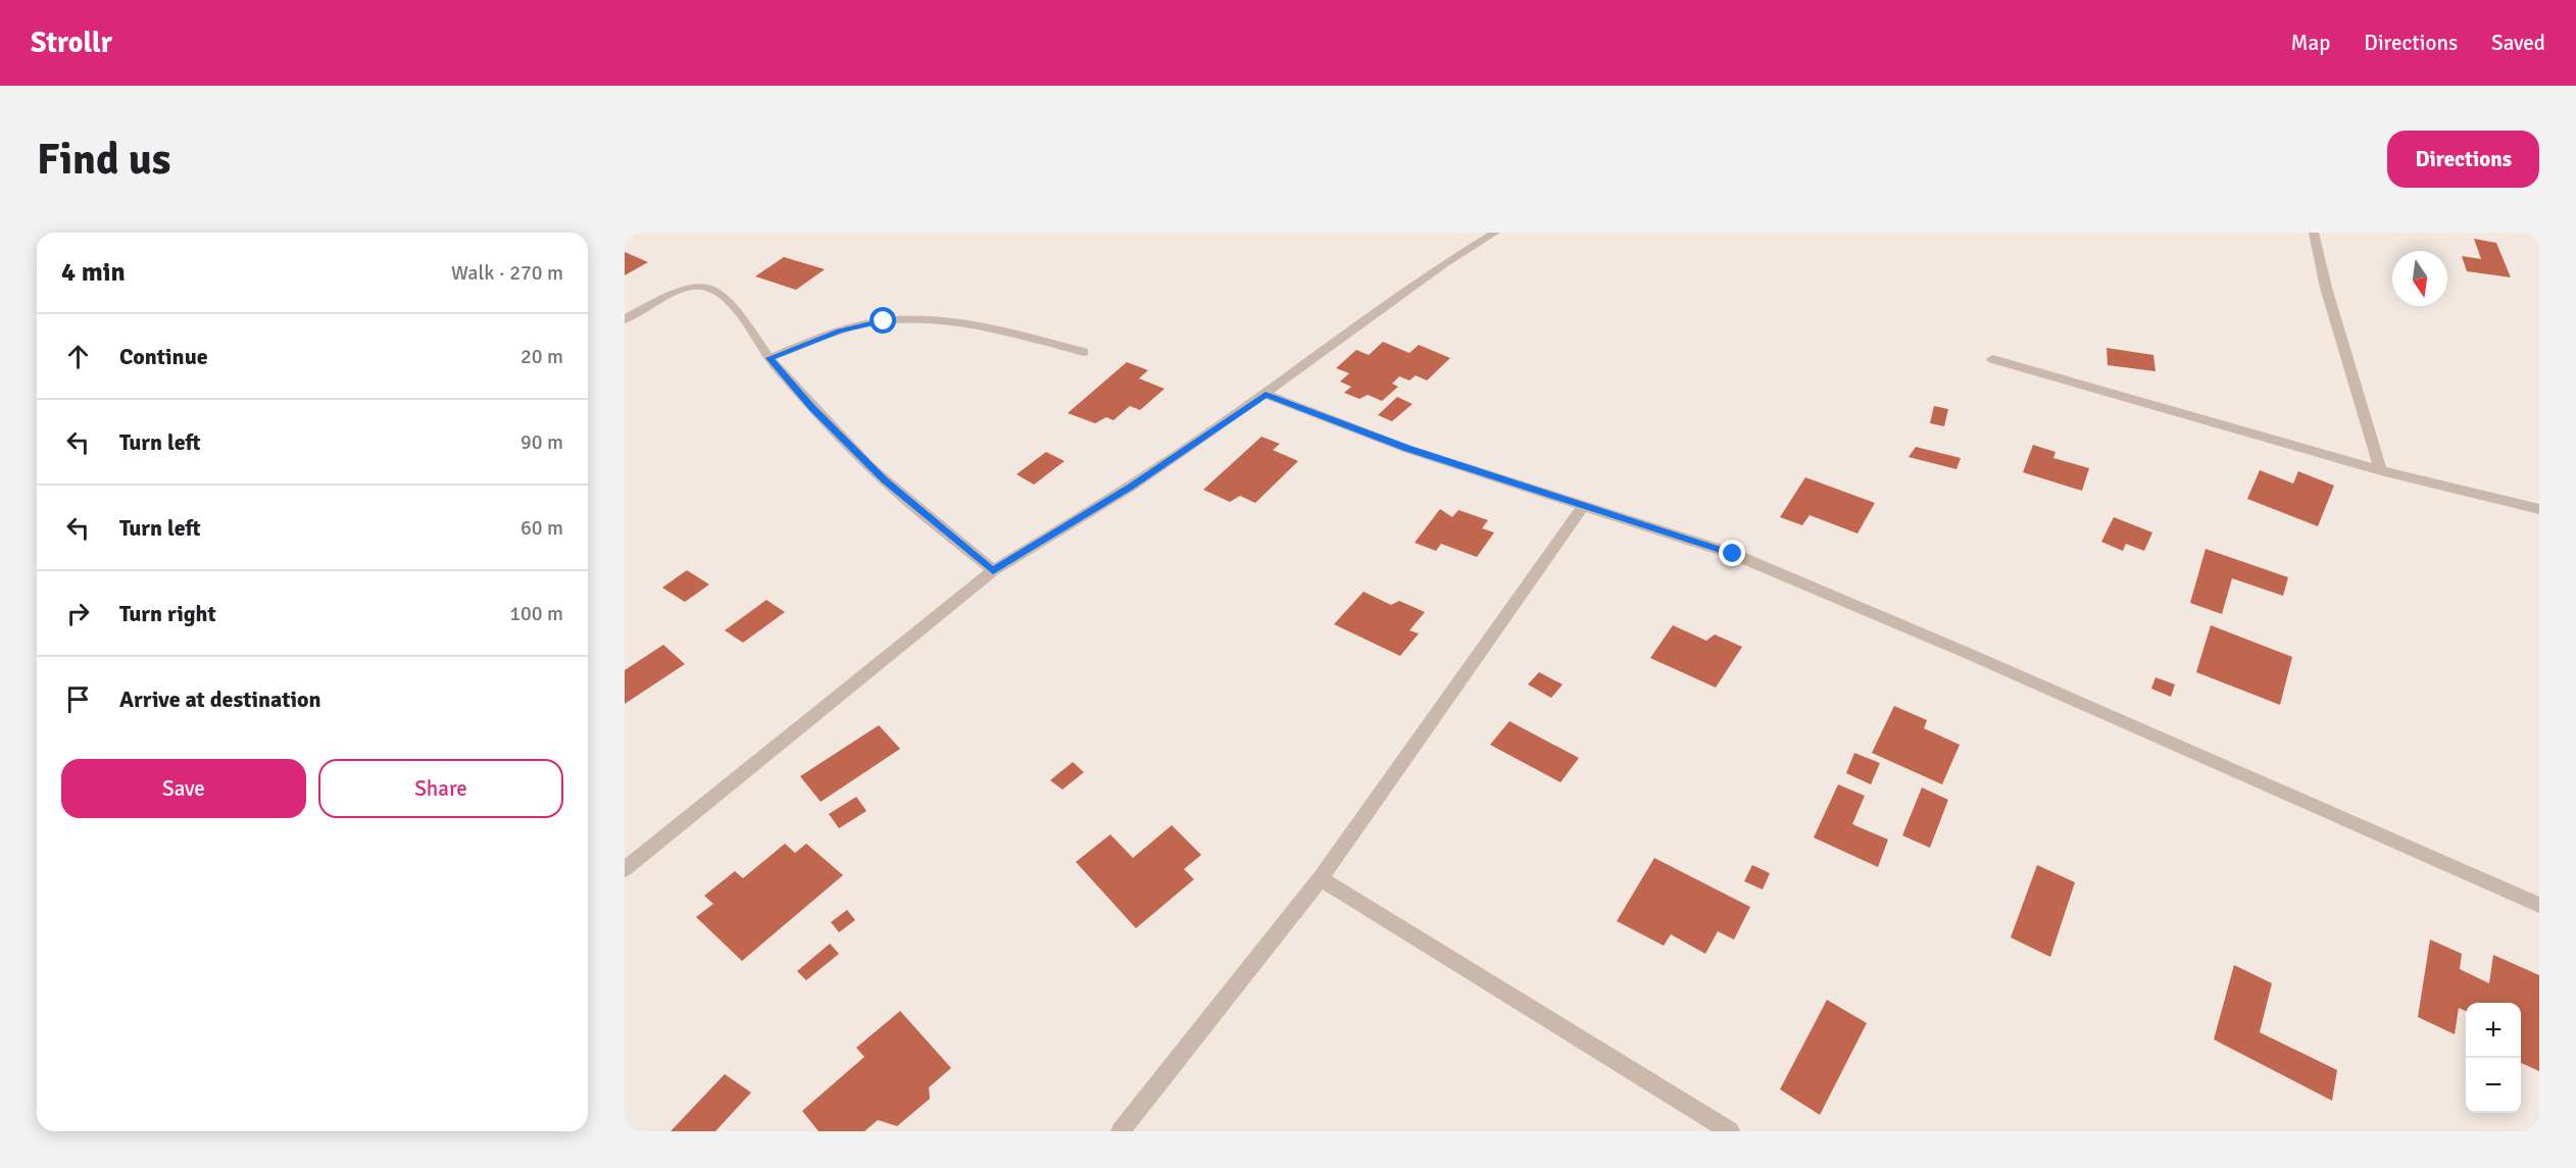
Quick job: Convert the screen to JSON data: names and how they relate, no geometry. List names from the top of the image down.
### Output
{
  "north": "bottom",
  "page": {
    "header": "Strollr",
    "nav": ["Map", "Directions", "Saved"],
    "buttons": [
      "Directions",
      ["Save", "Share"]
    ],
    "title": "Find us",
    "heading": ["4 min", "Walk · 270 m"],
    "list": [
      ["Continue", "20 m"],
      ["Turn left", "90 m"],
      ["Turn left", "60 m"],
      ["Turn right", "100 m"],
      "Arrive at destination"
    ],
    "map_buttons": ["+", "−"]
  }
}
